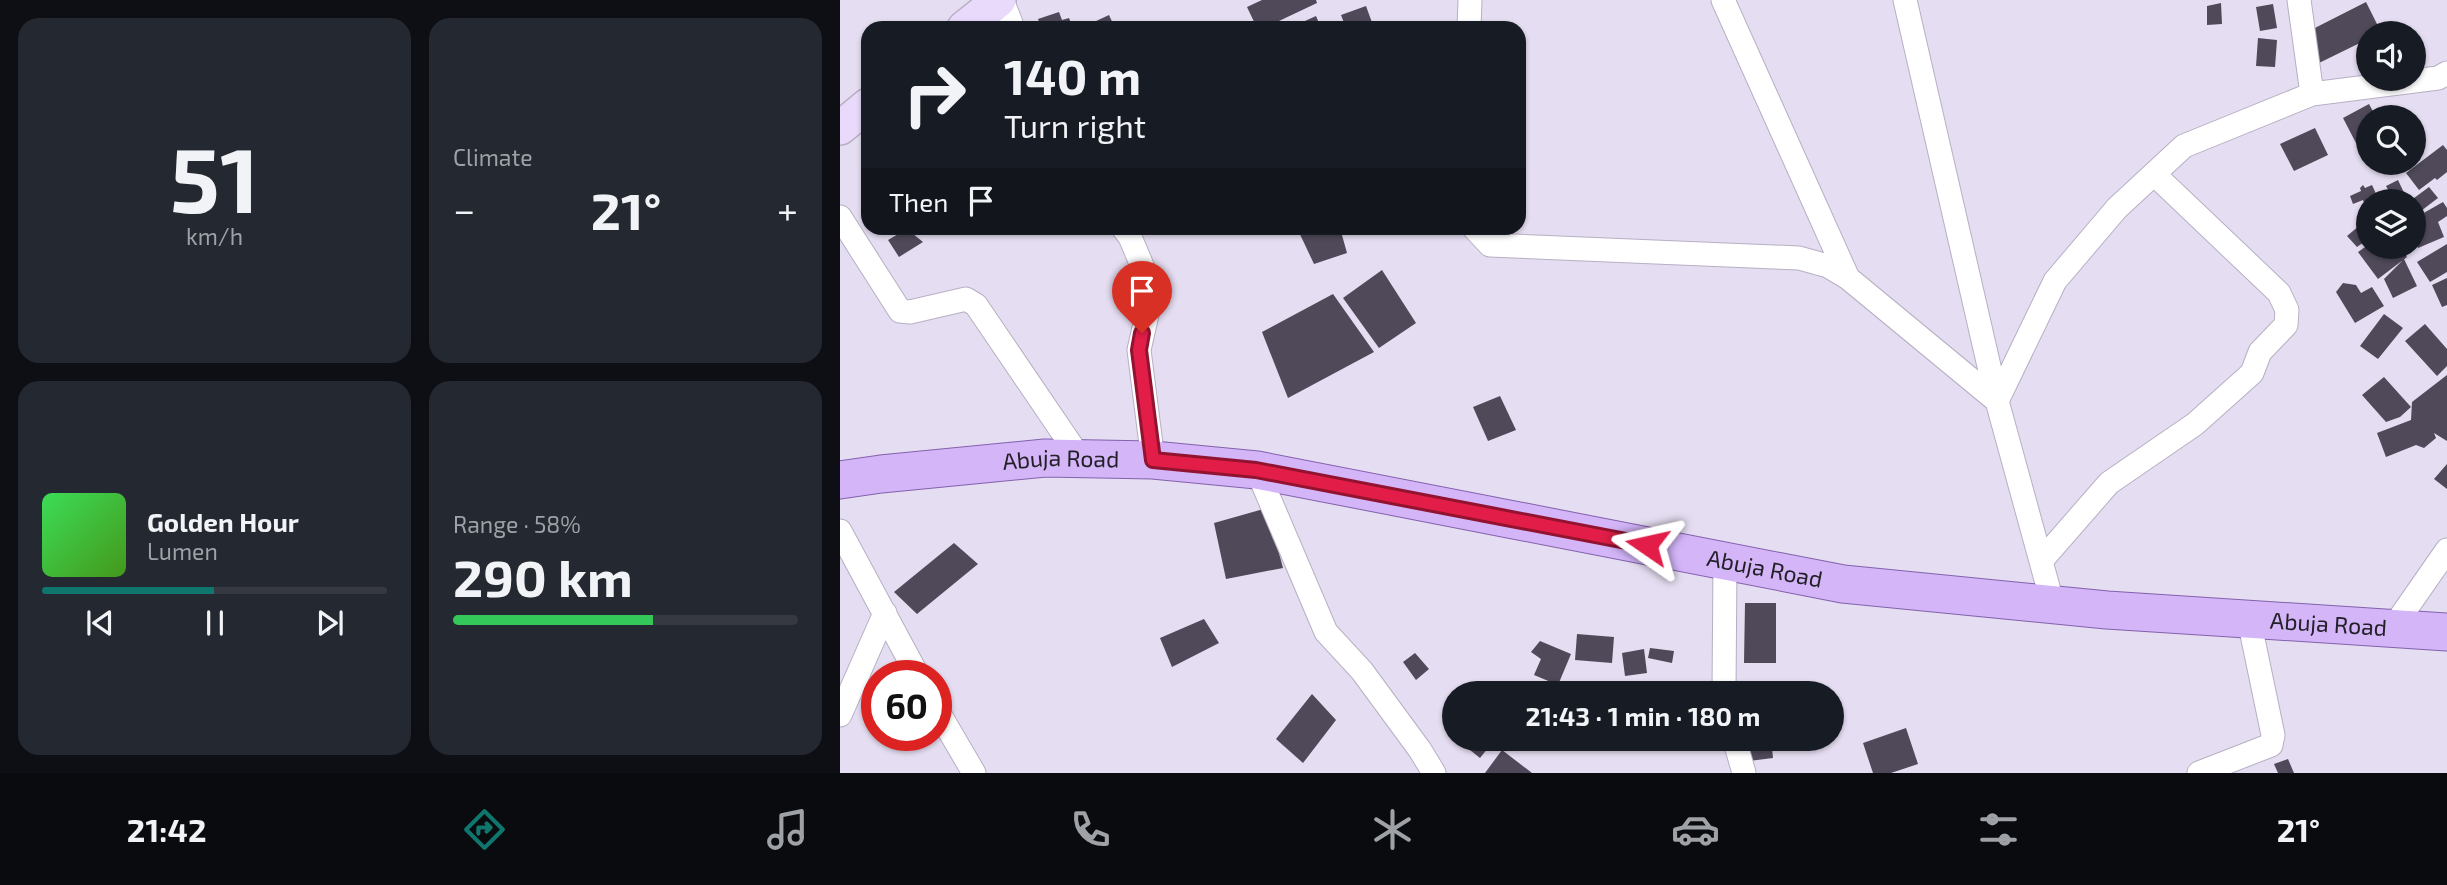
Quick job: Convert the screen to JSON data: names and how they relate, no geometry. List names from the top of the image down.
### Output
{
  "streets": {
    "main road": ["Abuja Road"]
  },
  "page": {
    "tile": [
      ["51", "km/h"],
      "Climate",
      ["Range · 58%", "290 km"]
    ],
    "turn": ["140 m", "Turn right"],
    "then": "Then",
    "heat": ["−", "21°", "+"],
    "song": ["Golden Hour", "Lumen"],
    "limit": "60",
    "trip": "21:43 · 1 min · 180 m",
    "tabs": ["21:42", "21°"]
  }
}
